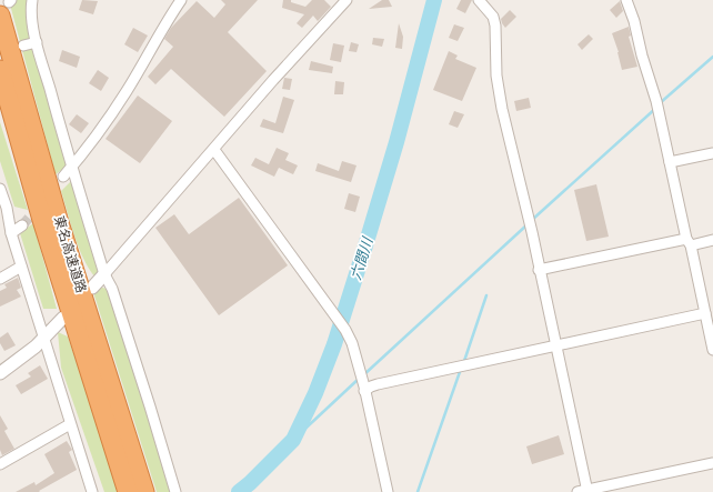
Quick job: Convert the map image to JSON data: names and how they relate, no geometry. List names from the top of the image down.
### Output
{
  "streets": {
    "highway": ["東名高速道路"]
  },
  "water": ["六間川"]
}
